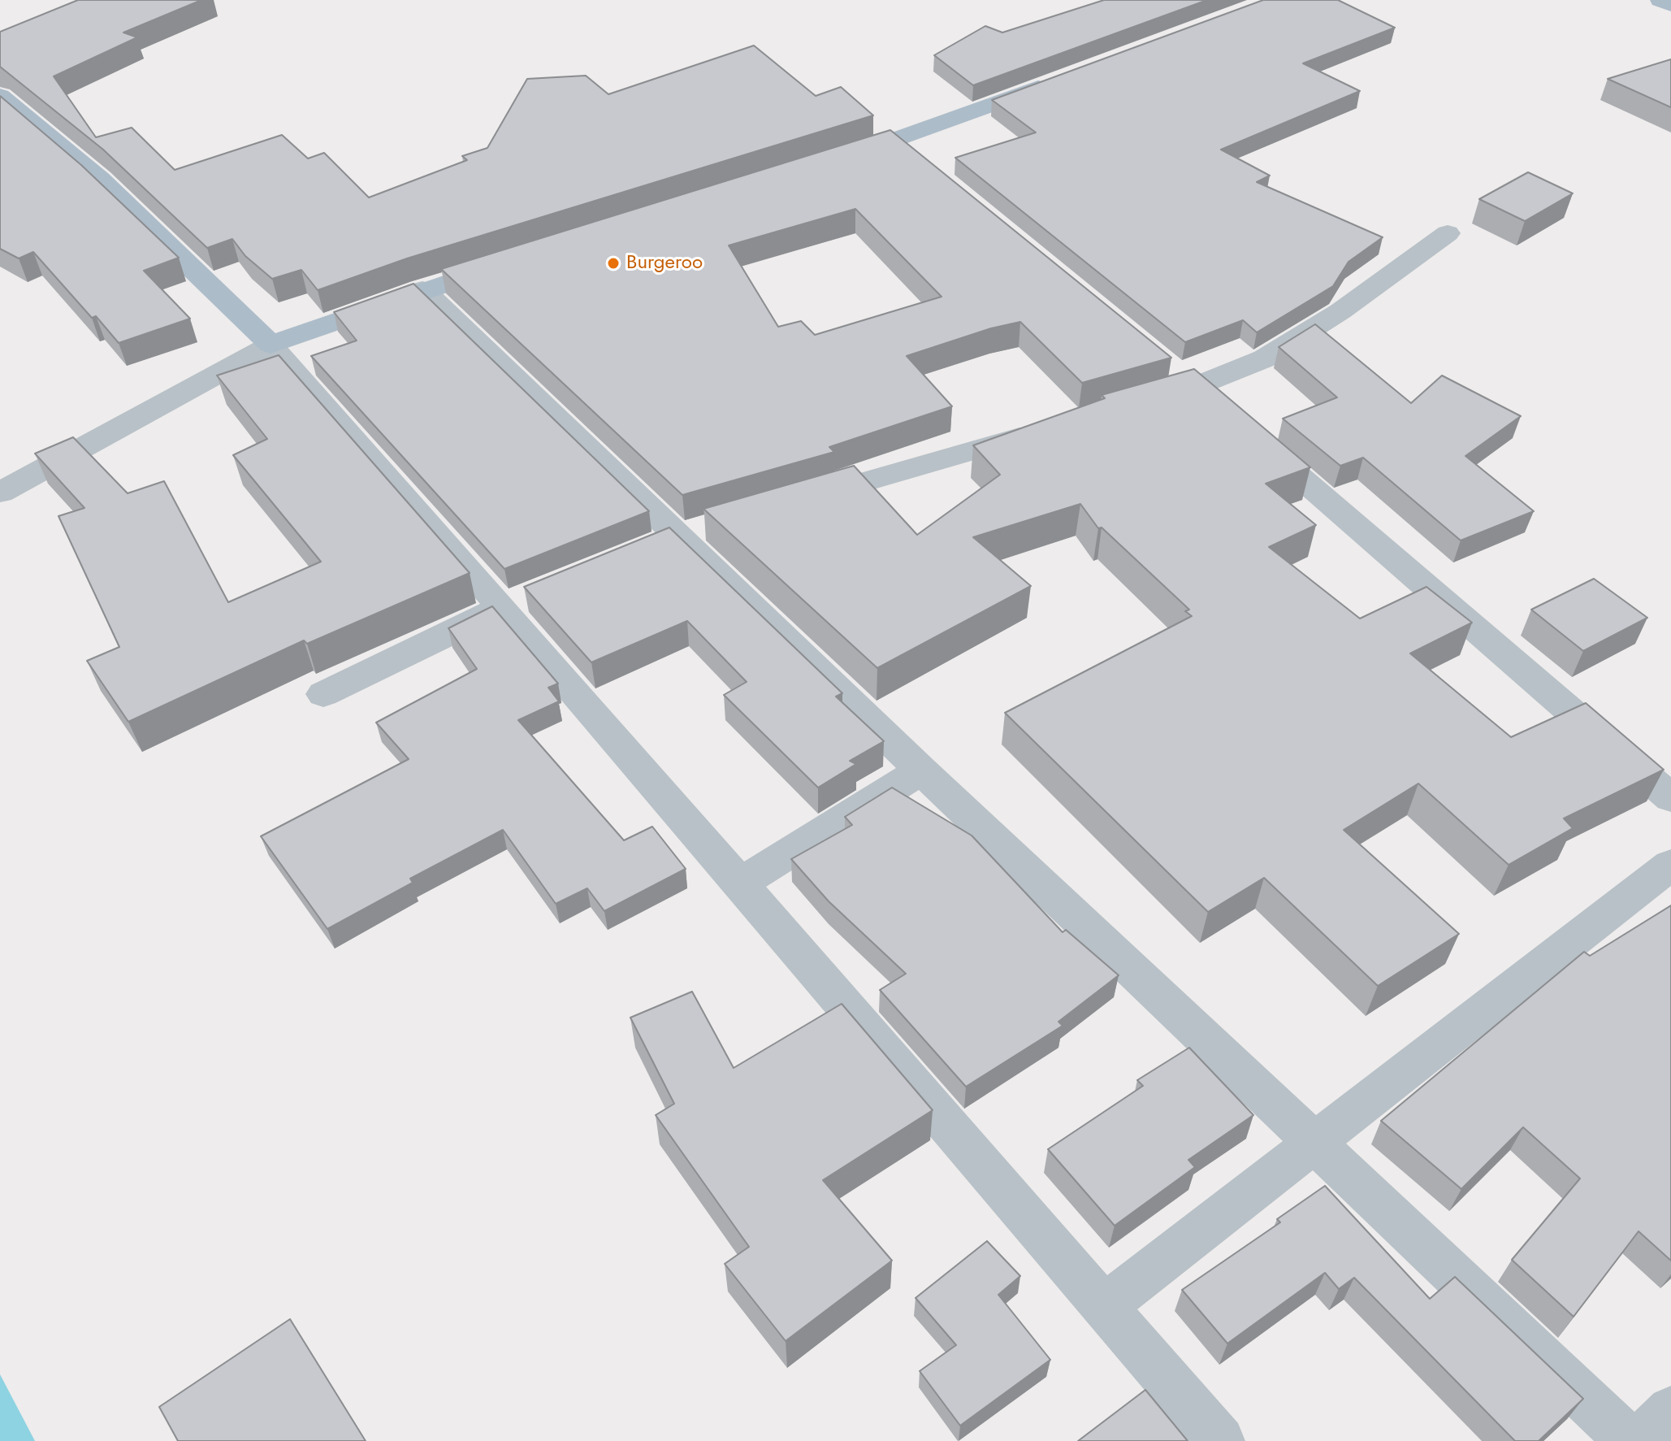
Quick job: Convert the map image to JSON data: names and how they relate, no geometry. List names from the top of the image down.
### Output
{
  "places": ["Burgeroo"]
}
